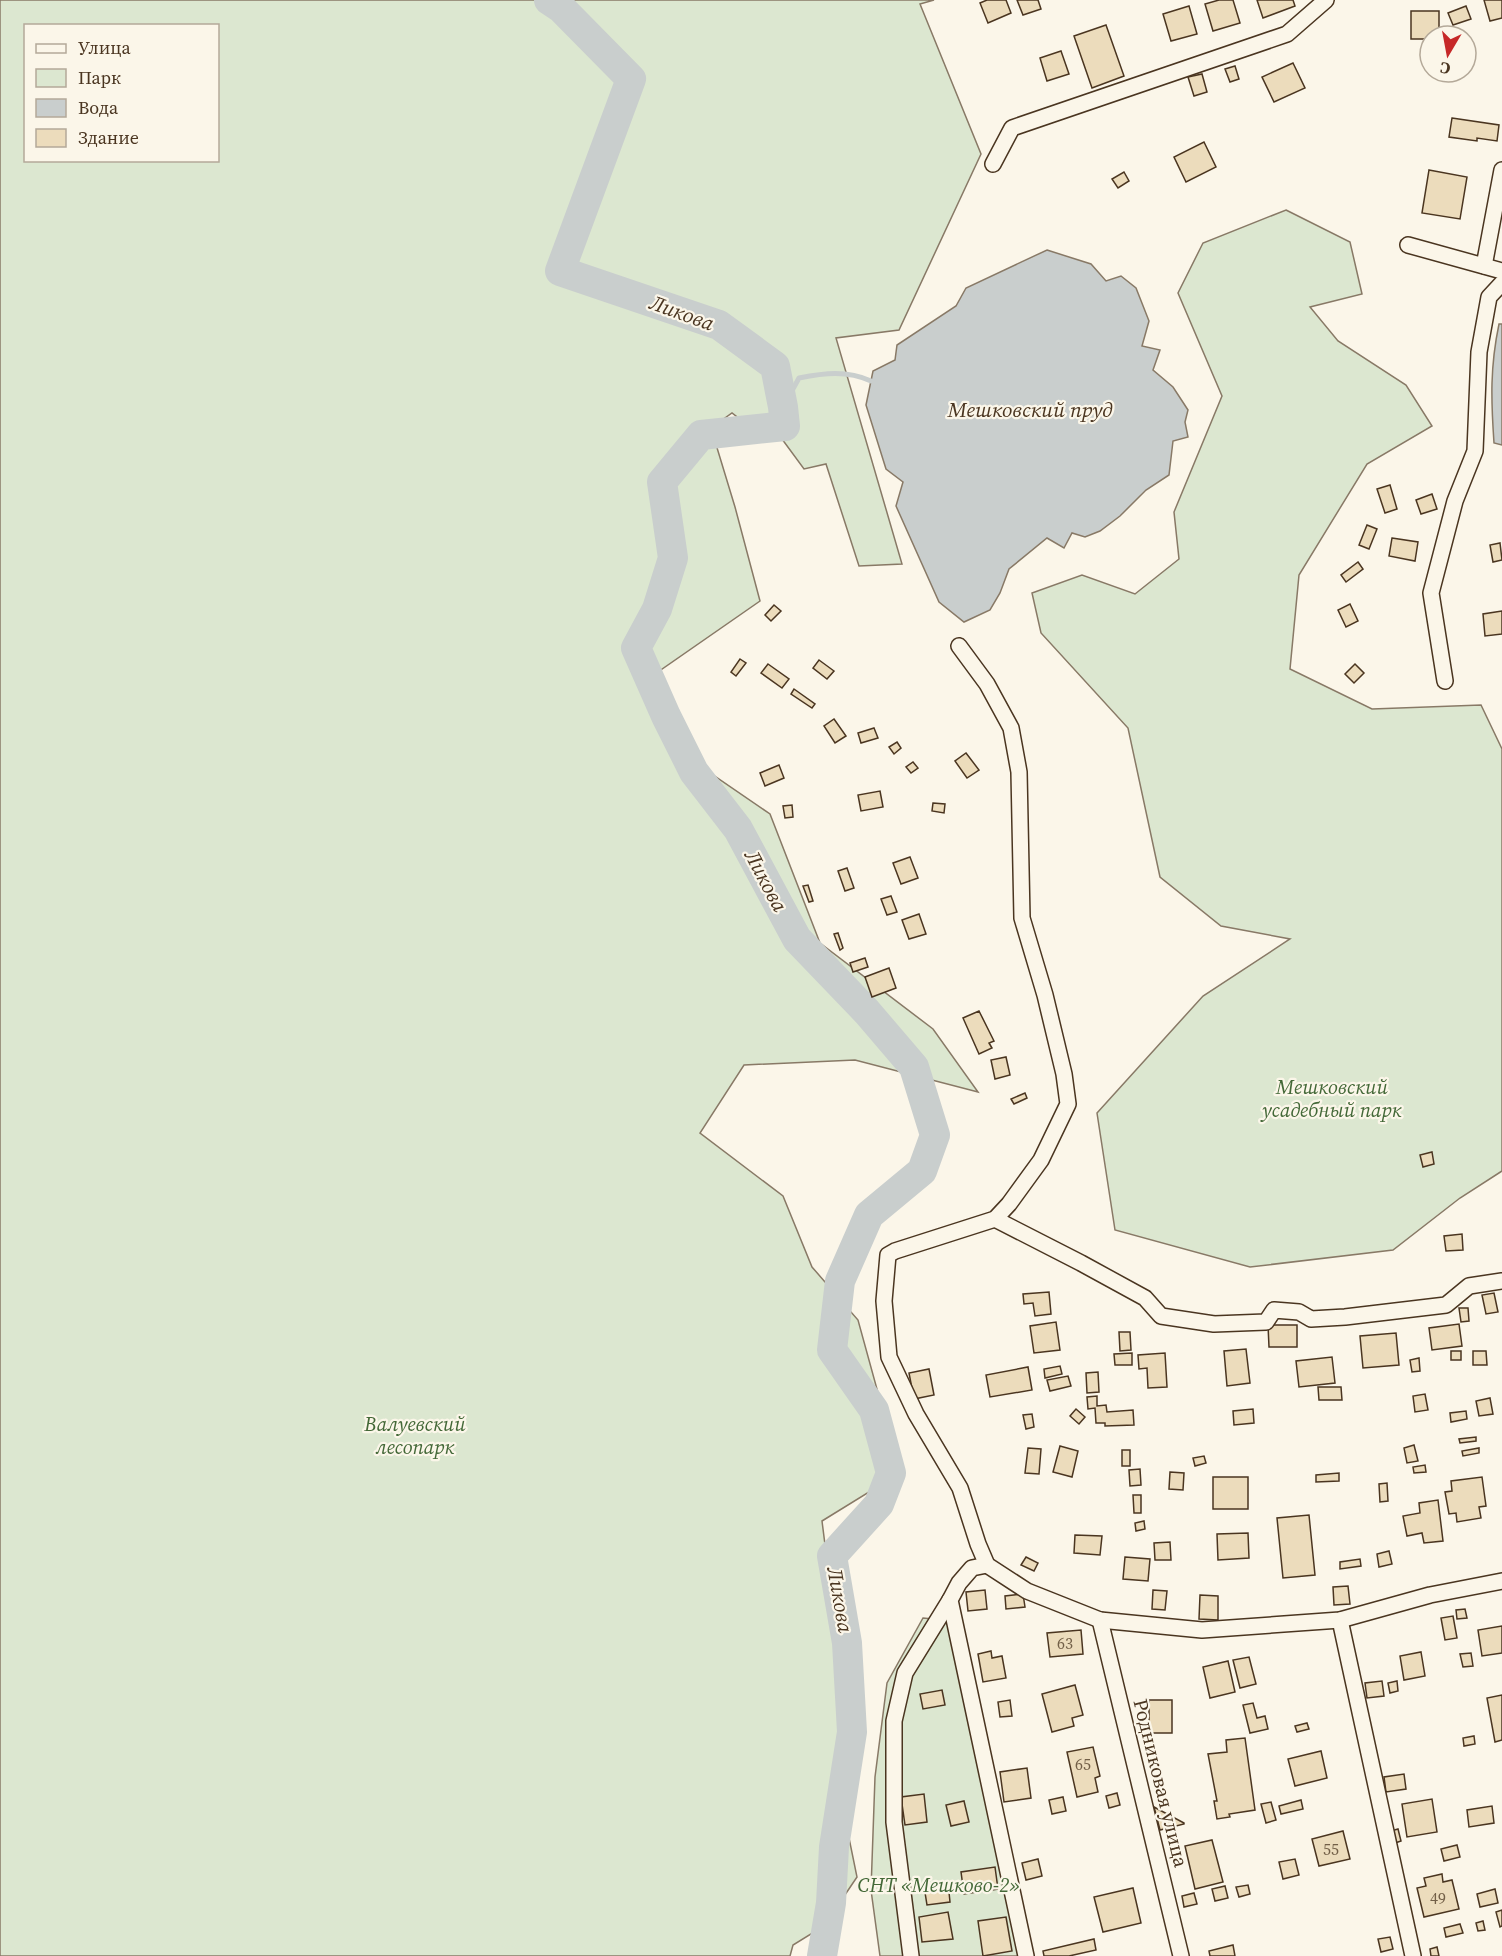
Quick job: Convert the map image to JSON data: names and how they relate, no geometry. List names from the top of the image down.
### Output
{
  "streets": {
    "street": ["Родниковая улица"]
  },
  "water": ["Ликова", "Мешковский пруд"],
  "parks": ["Мешковский усадебный парк", "Валуевский лесопарк", "СНТ «Мешково-2»"],
  "house_numbers": [
    "63",
    "65",
    "55",
    "49"
  ],
  "legend": [
    "Улица",
    "Парк",
    "Вода",
    "Здание"
  ],
  "north": "bottom"
}
